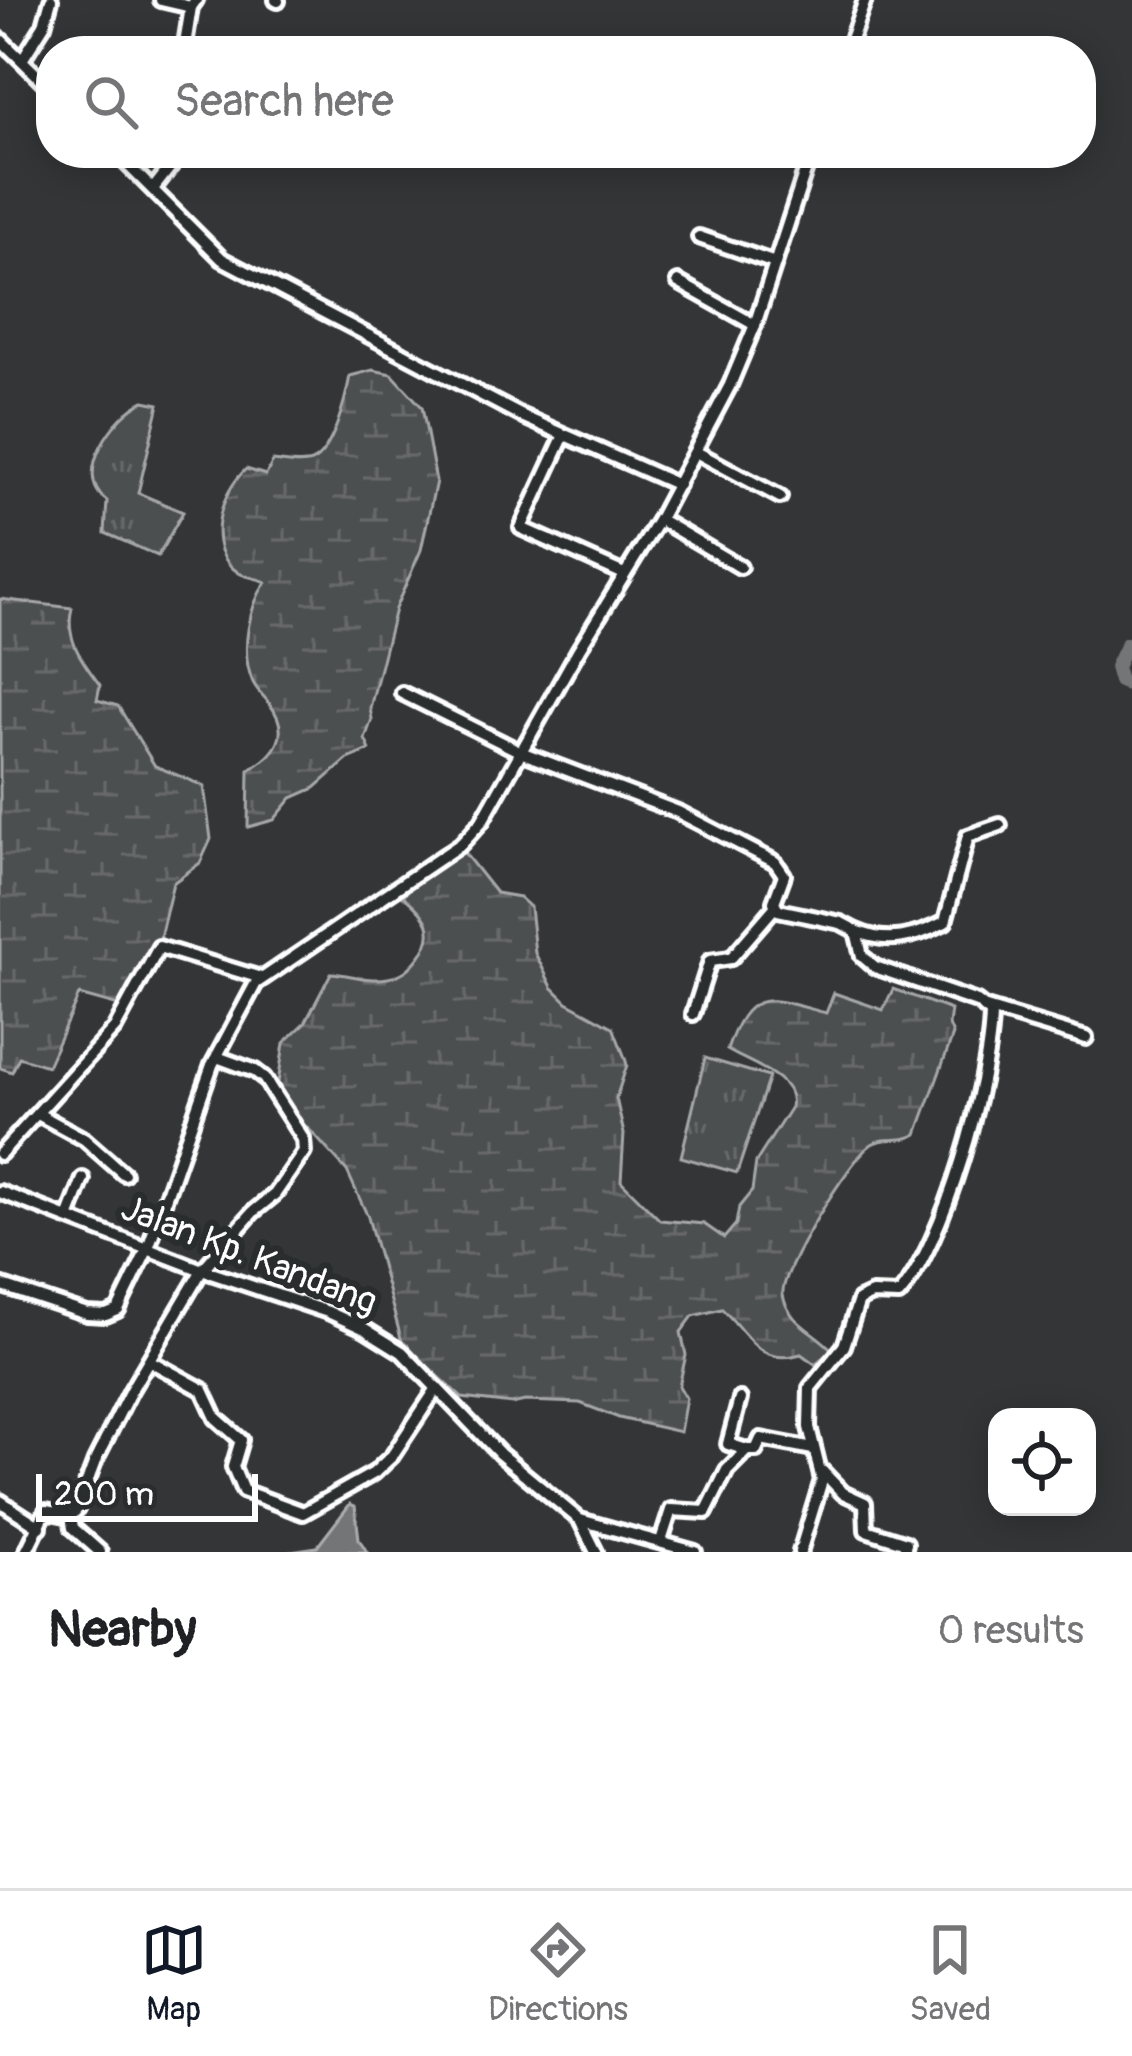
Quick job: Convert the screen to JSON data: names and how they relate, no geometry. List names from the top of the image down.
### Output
{
  "streets": {
    "street": ["Jalan Kp. Kandang"]
  },
  "scale_bar": "200 m",
  "page": {
    "search": "Search here",
    "scale": "200 m",
    "heading": ["Nearby", "0 results"],
    "nav": ["Map", "Directions", "Saved"]
  }
}
